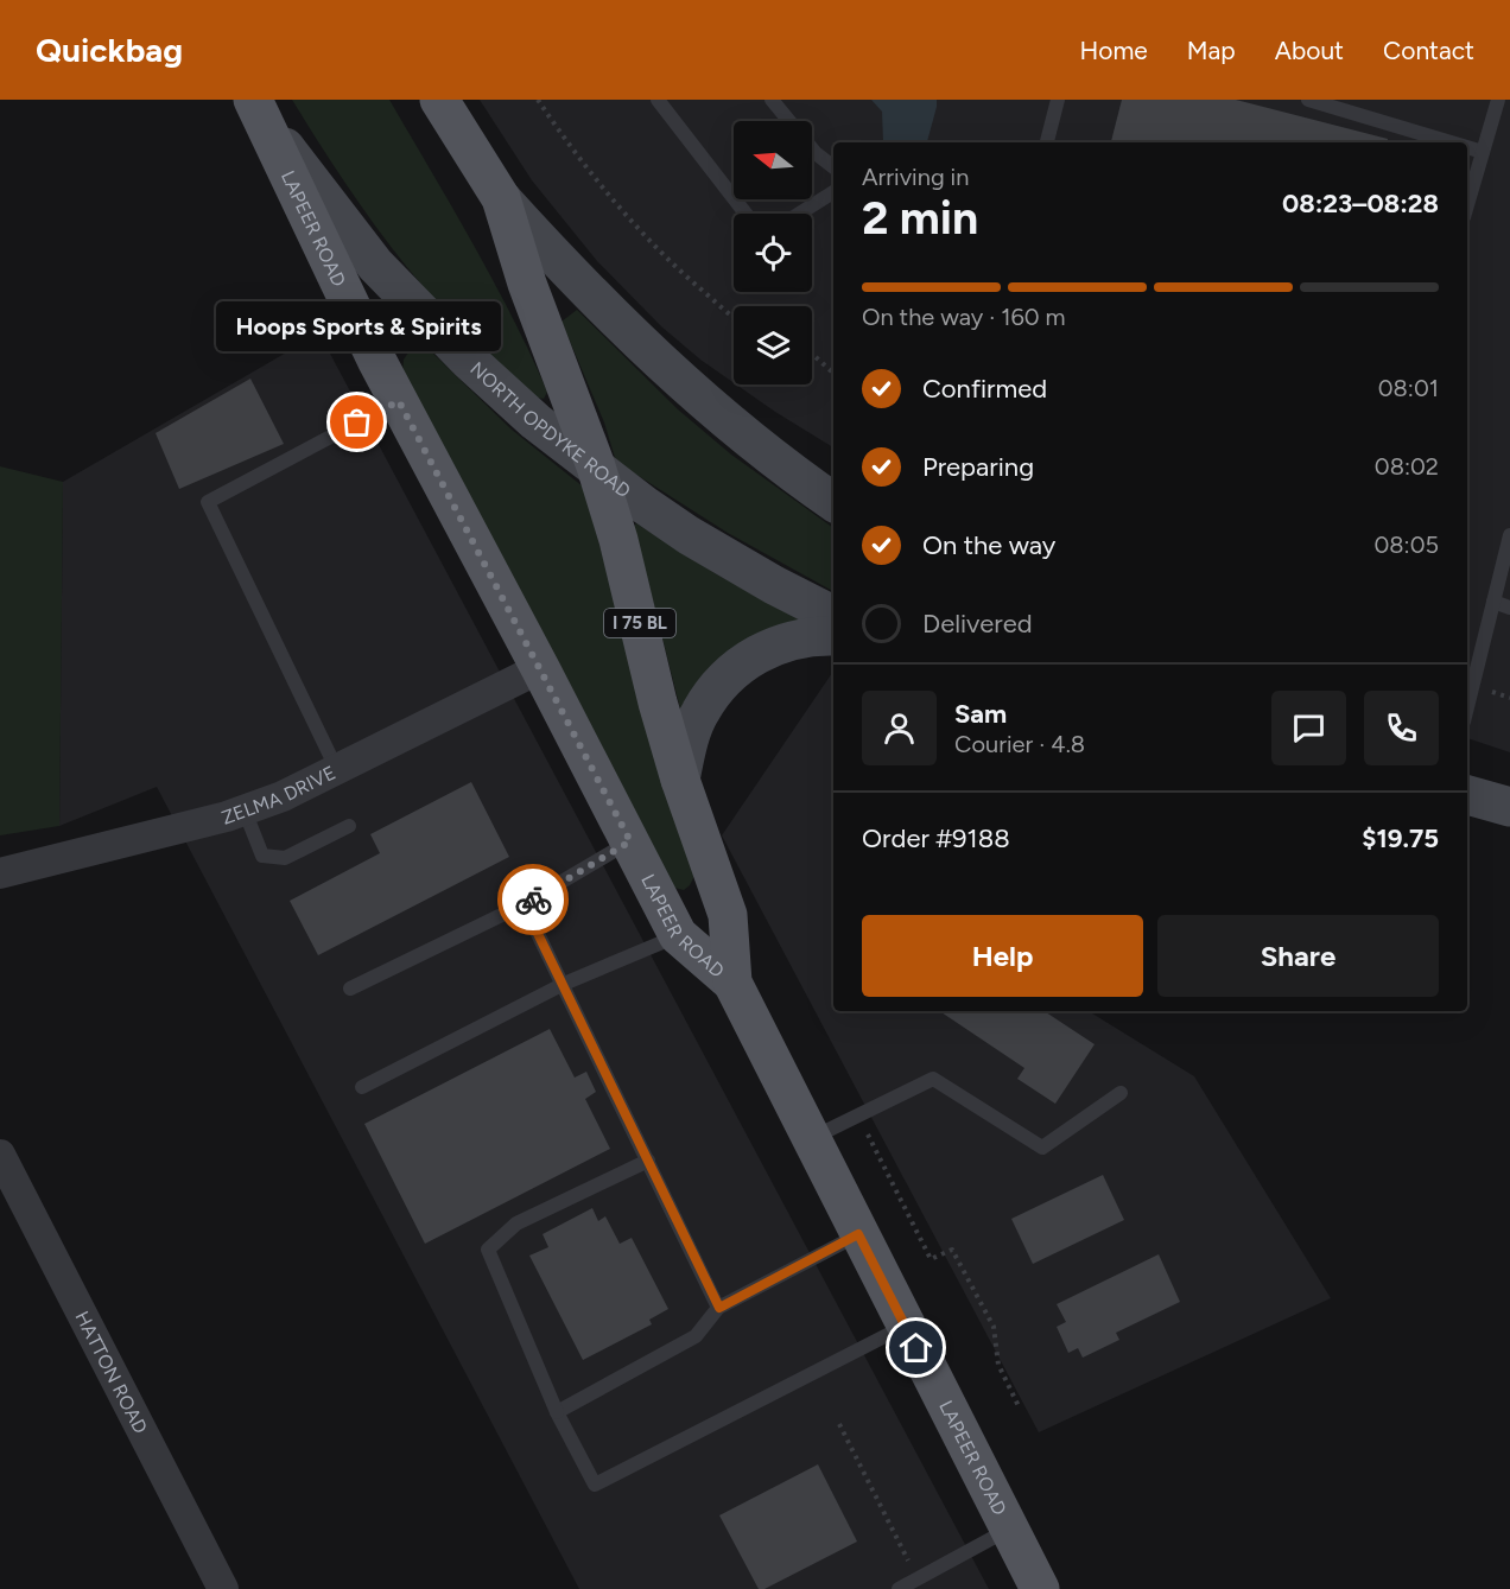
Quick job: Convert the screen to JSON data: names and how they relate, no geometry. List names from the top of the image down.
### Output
{
  "streets": {
    "main road": ["LAPEER ROAD", "NORTH OPDYKE ROAD", "I 75 BL"],
    "street": ["ZELMA DRIVE", "HATTON ROAD"]
  },
  "crossings": [
    ["LAPEER ROAD", "NORTH OPDYKE ROAD"],
    ["LAPEER ROAD", "ZELMA DRIVE"]
  ],
  "places": ["Hoops Sports & Spirits"],
  "north": "left",
  "page": {
    "header": "Quickbag",
    "nav": [
      "Home",
      "Map",
      "About",
      "Contact"
    ],
    "heading": ["2 min", "Arriving in", "08:23–08:28"],
    "panel": [
      "Sam",
      "Courier · 4.8",
      "Order #9188",
      "$19.75"
    ],
    "bar": "On the way · 160 m",
    "bubble": "Hoops Sports & Spirits",
    "list": [
      ["Confirmed", "08:01"],
      ["Preparing", "08:02"],
      ["On the way", "08:05"],
      "Delivered"
    ],
    "buttons": ["Help", "Share"]
  }
}
